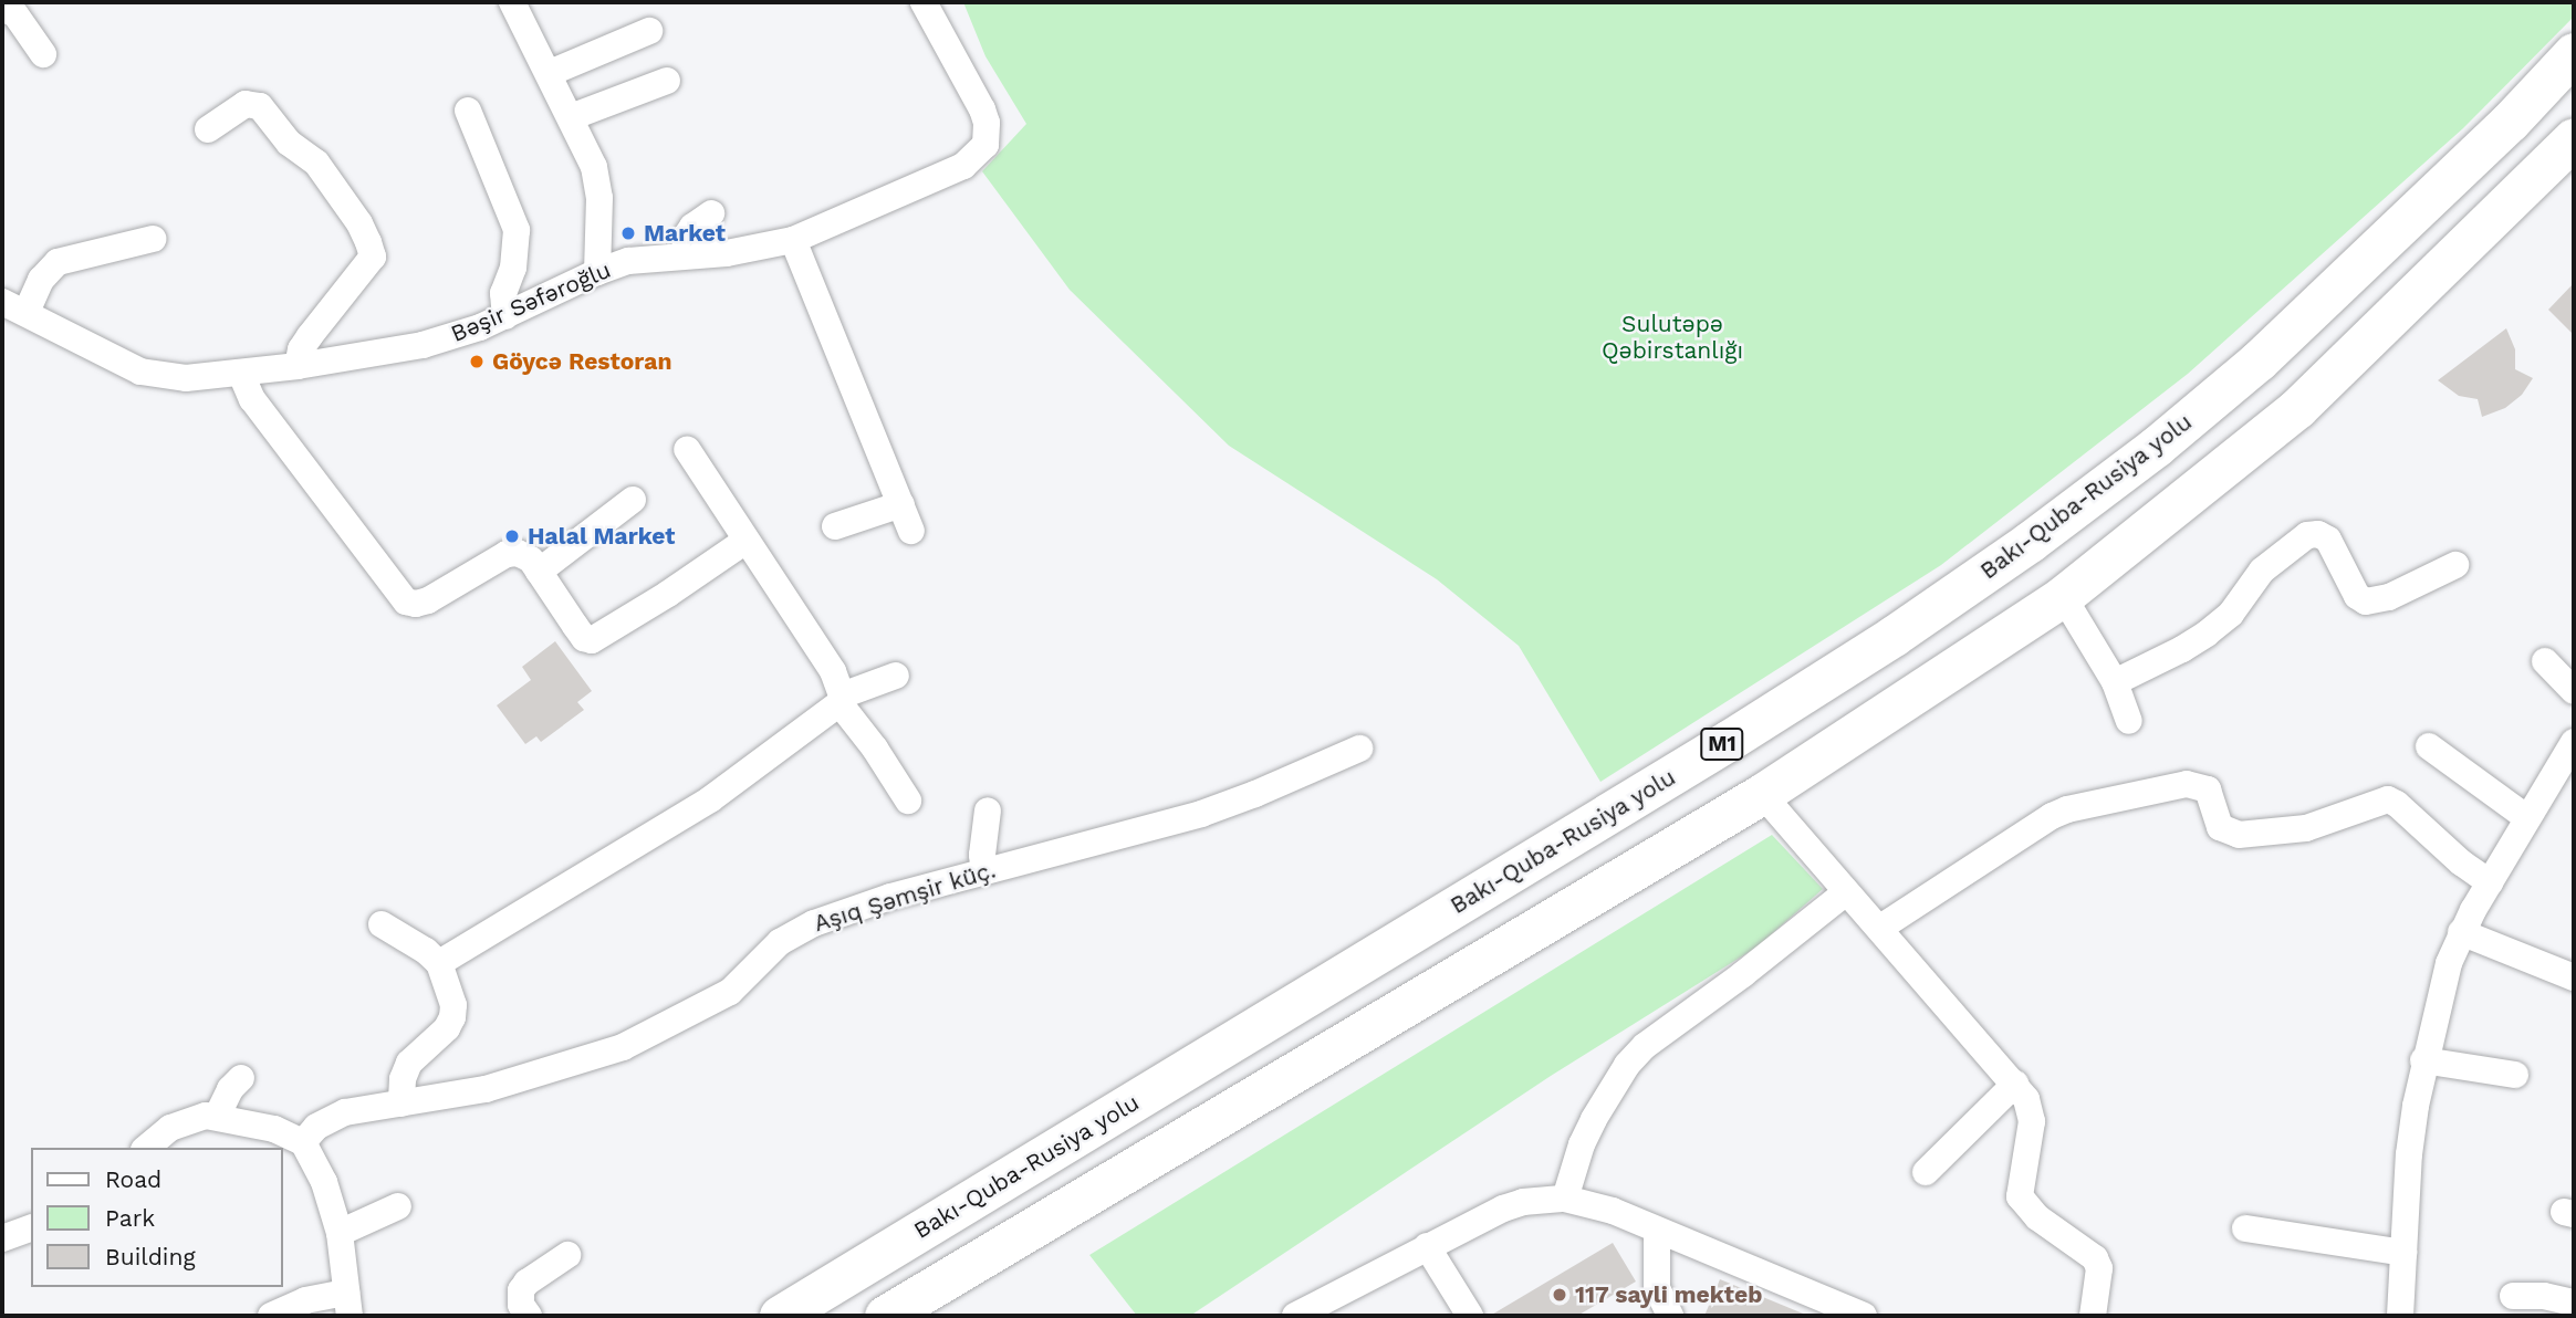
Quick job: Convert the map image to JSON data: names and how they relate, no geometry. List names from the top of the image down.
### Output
{
  "streets": {
    "highway": ["Bakı-Quba-Rusiya yolu", "M1"],
    "street": ["Bəşir Səfəroğlu", "Aşıq Şəmşir küç."]
  },
  "parks": ["Sulutəpə Qəbirstanlığı"],
  "places": [
    "Market",
    "Göycə Restoran",
    "Halal Market",
    "117 sayli mekteb"
  ],
  "legend": ["Road", "Park", "Building"]
}
